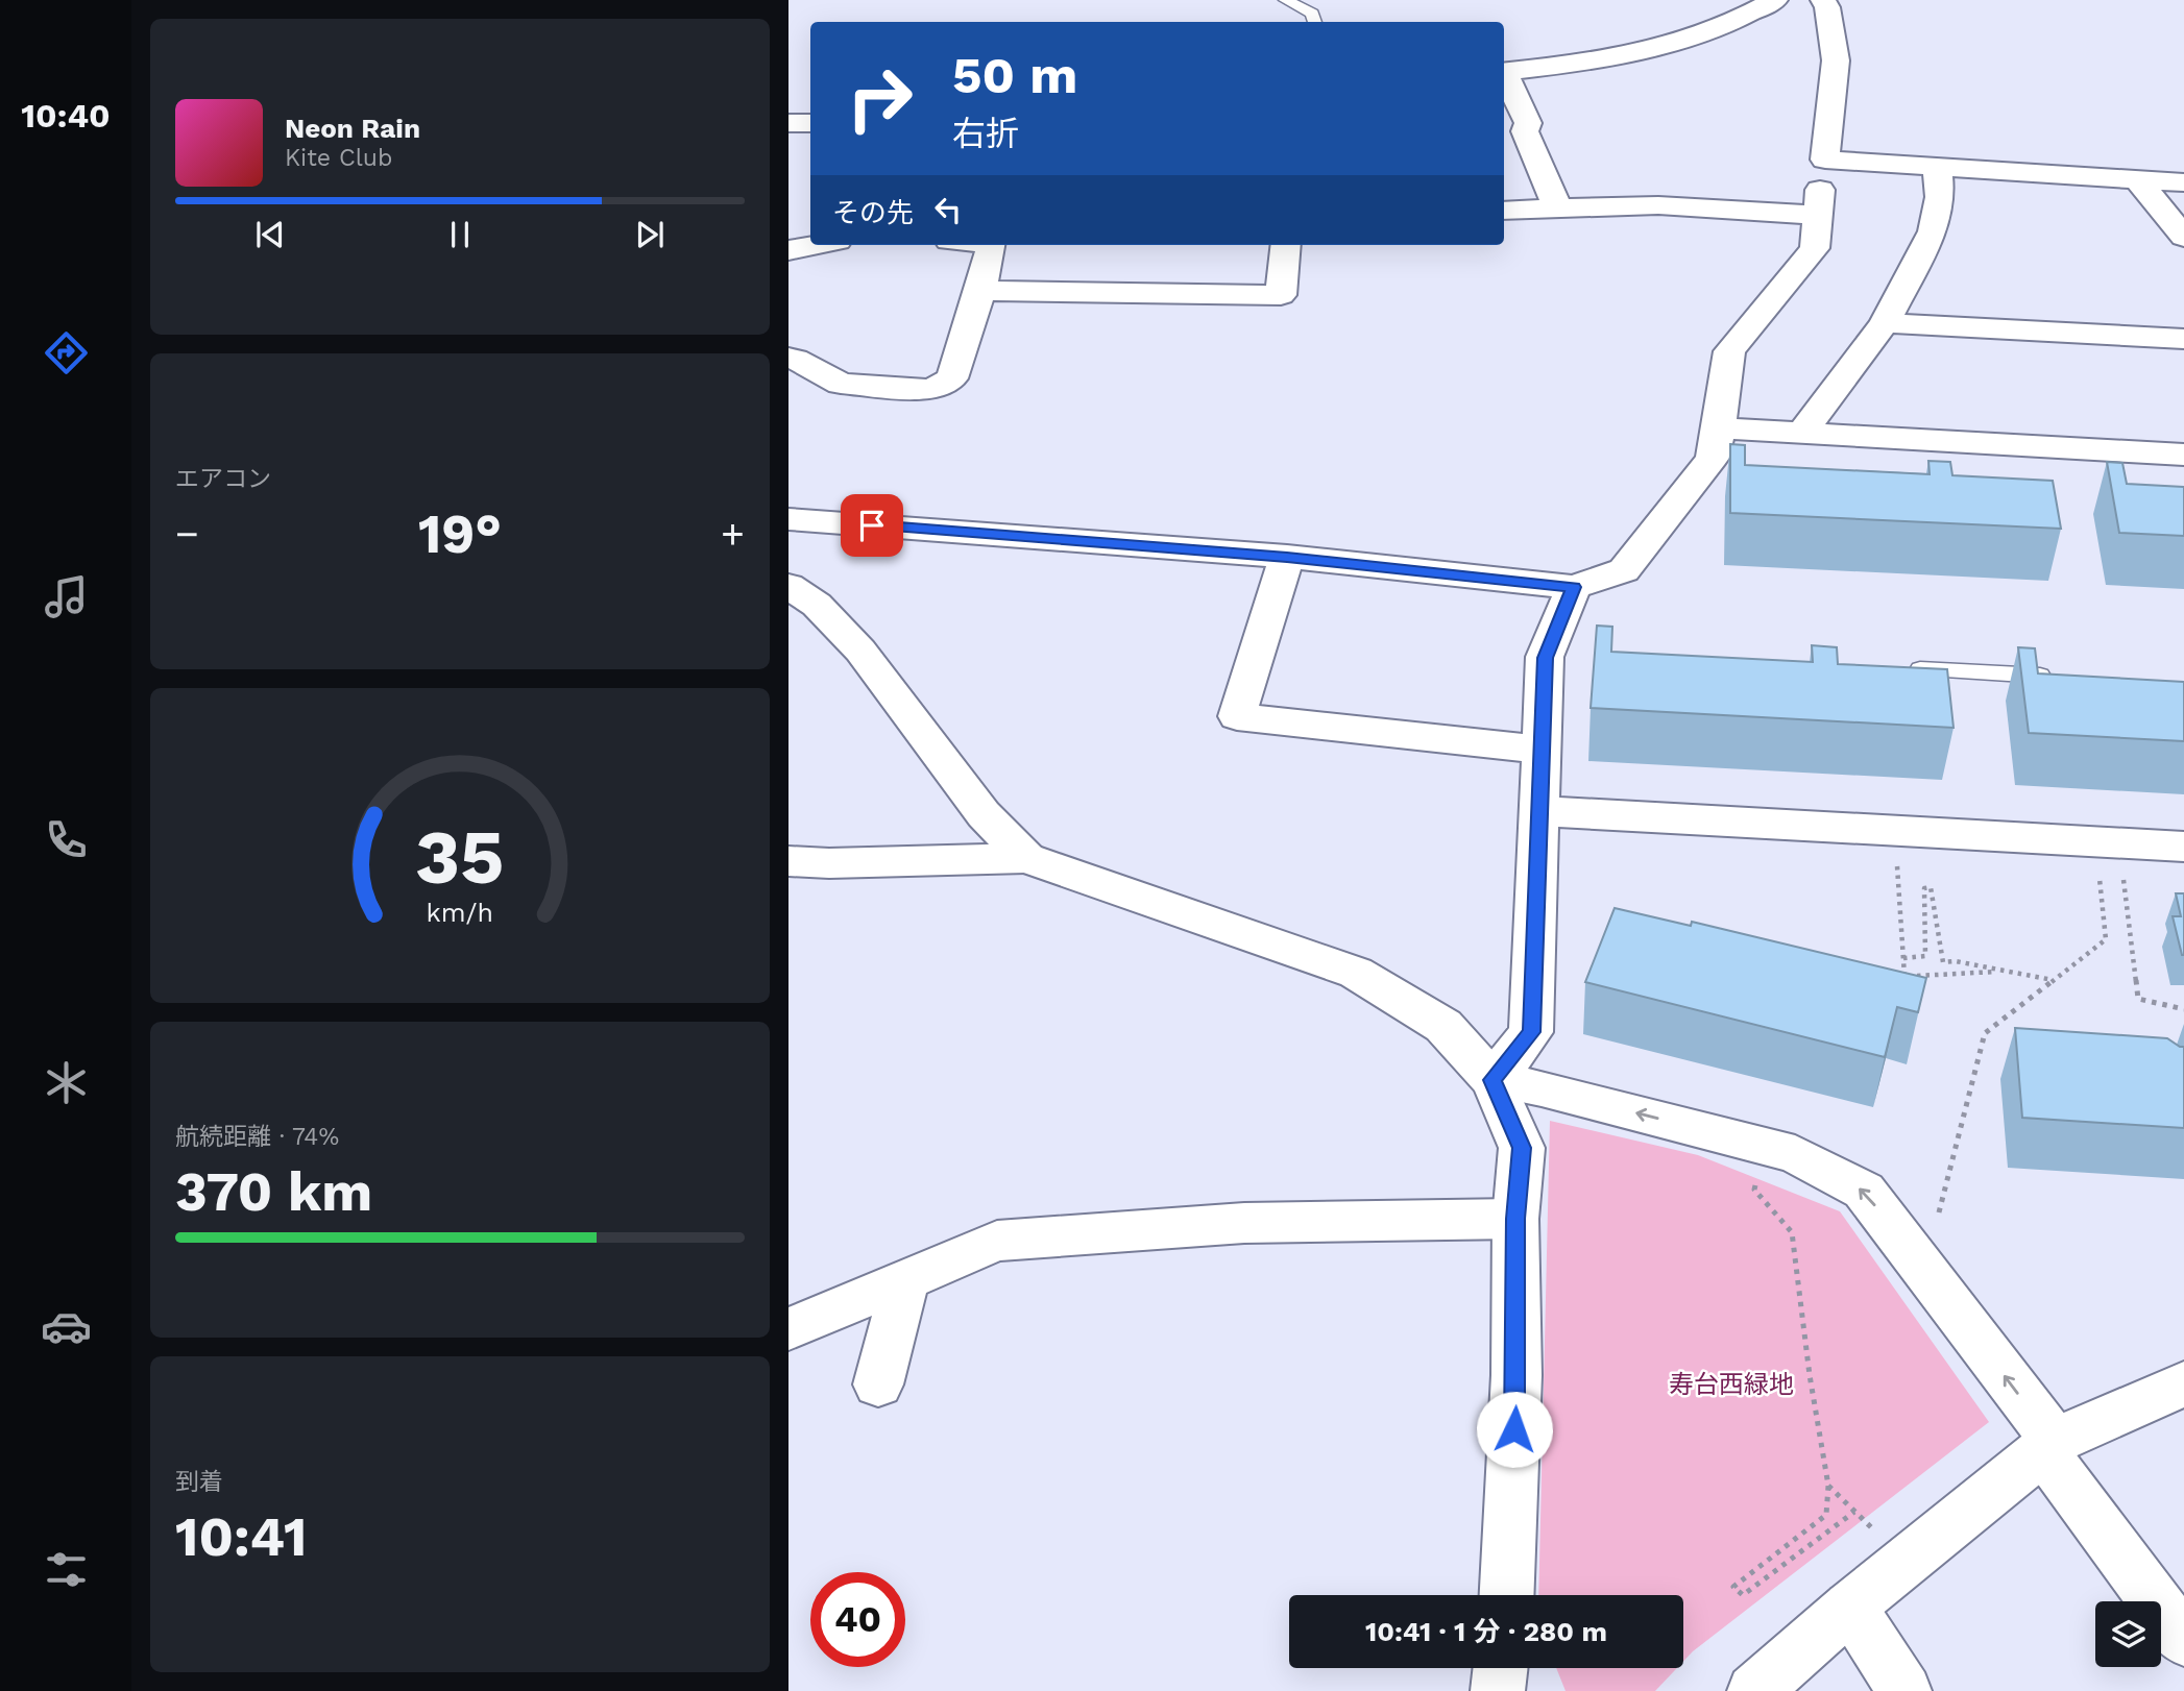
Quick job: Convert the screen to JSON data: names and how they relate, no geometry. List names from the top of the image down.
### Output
{
  "parks": ["寿台西緑地"],
  "page": {
    "tabs": "10:40",
    "turn": ["50 m", "右折"],
    "song": ["Neon Rain", "Kite Club"],
    "then": "その先",
    "tile": [
      "エアコン",
      ["航続距離 · 74%", "370 km"],
      ["到着", "10:41"]
    ],
    "heat": ["−", "19°", "+"],
    "limit": "40",
    "trip": "10:41 · 1 分 · 280 m",
    "gauge": ["35", "km/h"]
  }
}
